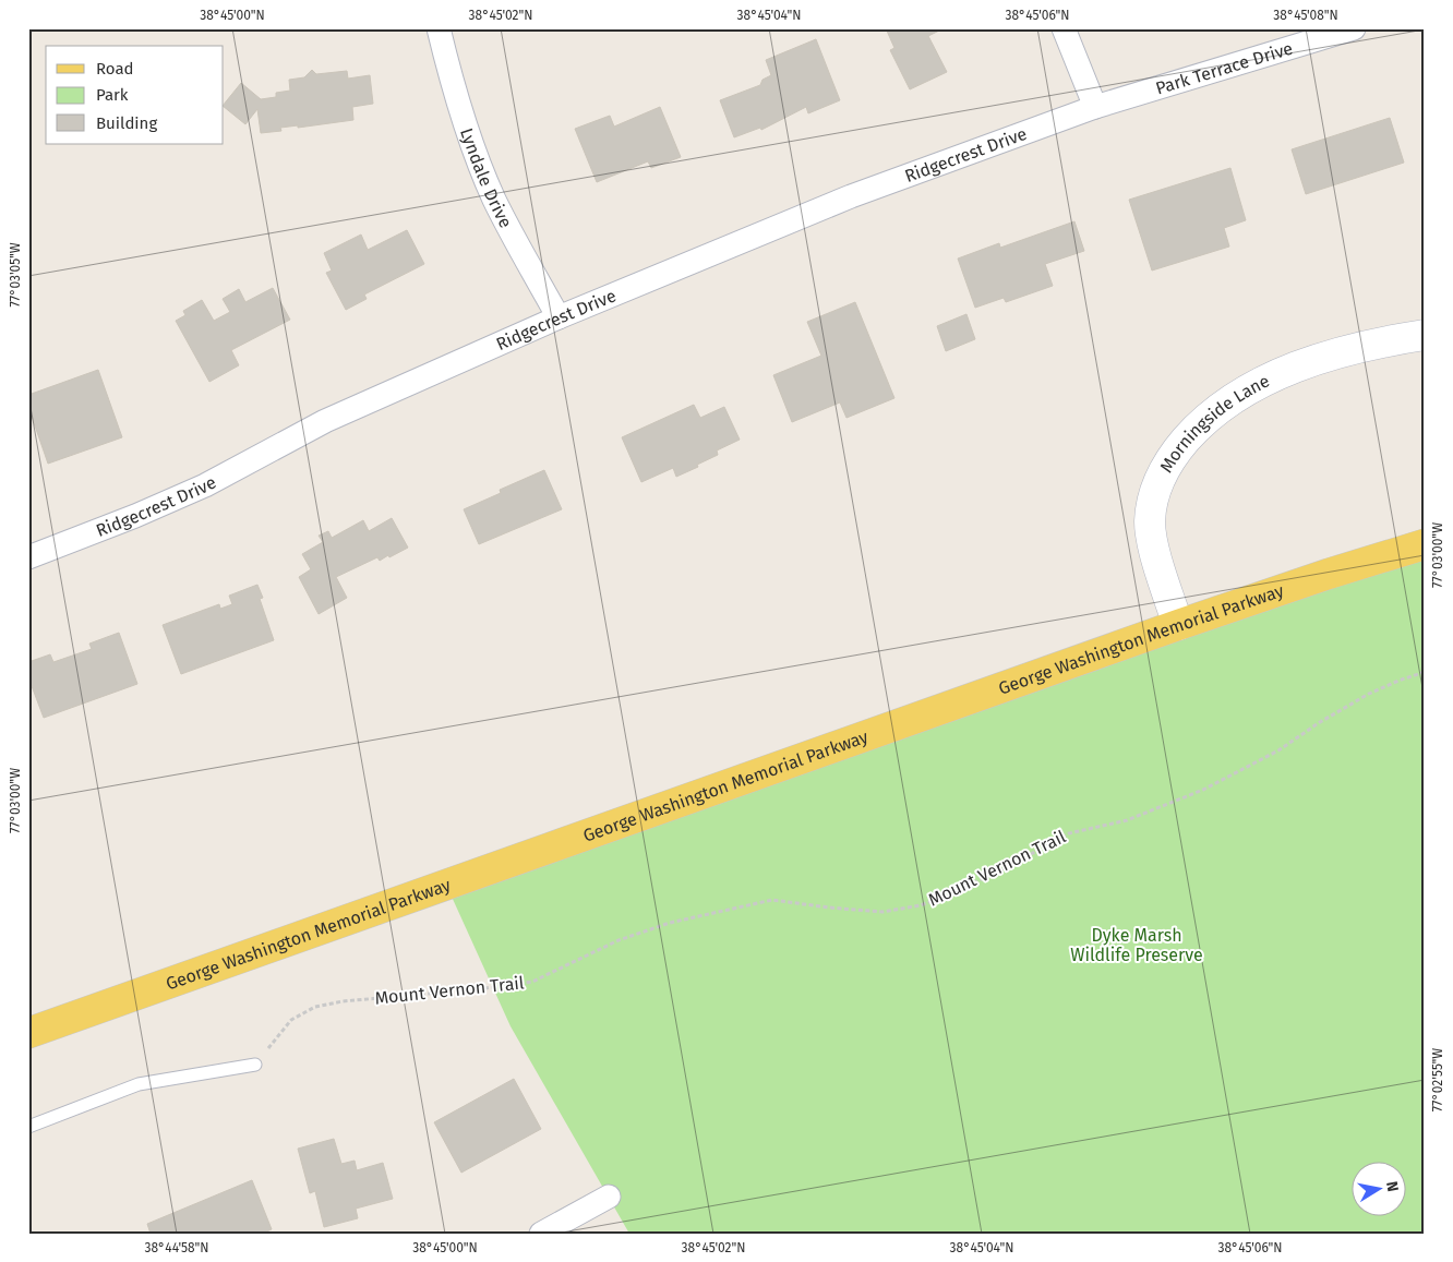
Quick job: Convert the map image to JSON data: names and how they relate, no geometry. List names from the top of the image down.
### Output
{
  "streets": {
    "main road": ["Morningside Lane", "George Washington Memorial Parkway"],
    "street": ["Park Terrace Drive", "Ridgecrest Drive", "Lyndale Drive"],
    "path": ["Mount Vernon Trail"]
  },
  "crossings": [
    ["Park Terrace Drive", "Ridgecrest Drive"],
    ["Ridgecrest Drive", "Lyndale Drive"],
    ["Morningside Lane", "George Washington Memorial Parkway"]
  ],
  "parks": ["Dyke Marsh Wildlife Preserve"],
  "legend": ["Road", "Park", "Building"],
  "north": "right",
  "coordinates": [
    "38°45'00\"N",
    "38°45'02\"N",
    "38°45'04\"N",
    "38°45'06\"N",
    "38°45'08\"N",
    "77°03'05\"W",
    "77°03'00\"W",
    "77°02'55\"W",
    "38°44'58\"N"
  ]
}
